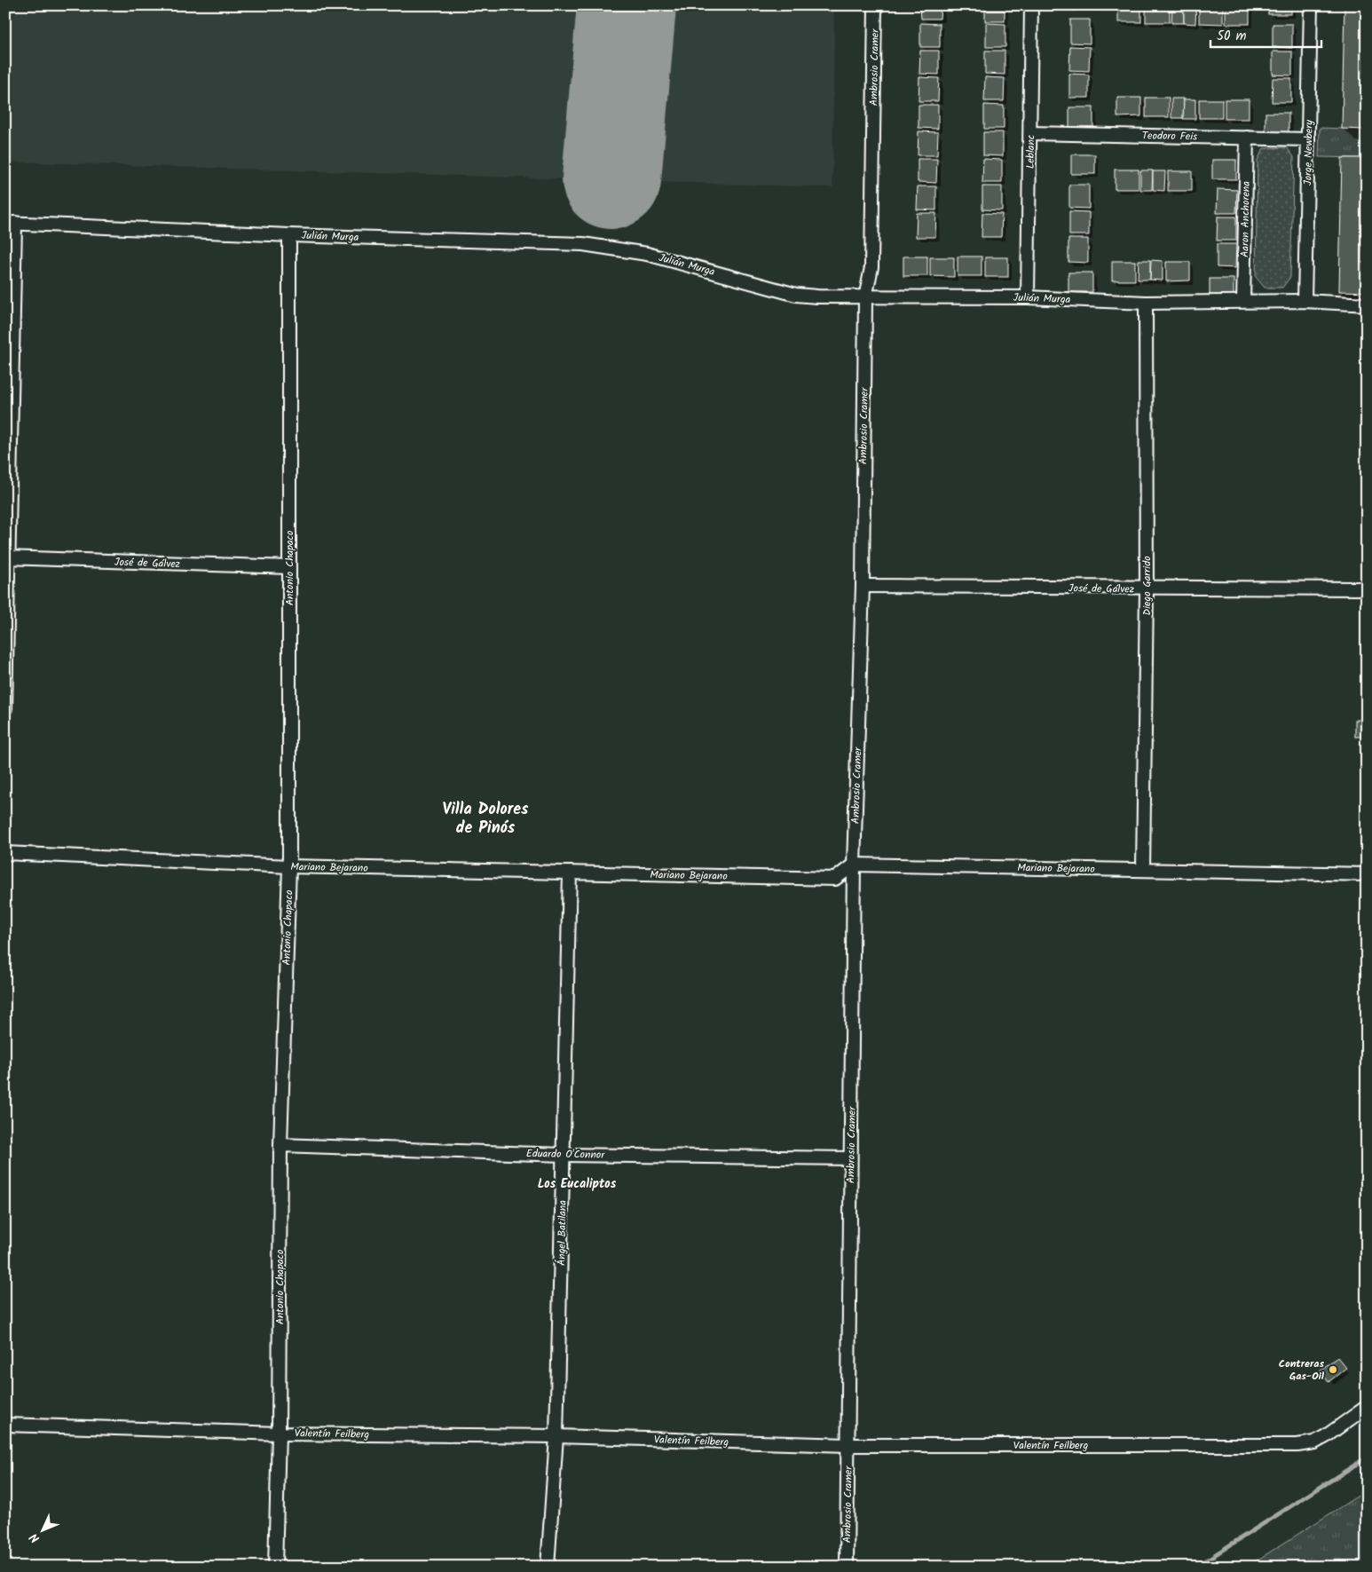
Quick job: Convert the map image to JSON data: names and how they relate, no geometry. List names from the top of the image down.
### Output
{
  "streets": {
    "street": [
      "Ambrosio Cramer",
      "Teodoro Feis",
      "Leblanc",
      "Jorge Newbery",
      "Aaron Anchorena",
      "Julián Murga",
      "José de Gálvez",
      "Antonio Chapaco",
      "Diego Garrido",
      "Mariano Bejarano",
      "Eduardo O'Connor",
      "Ángel Batilana",
      "Valentín Feilberg"
    ]
  },
  "crossings": [
    ["Ambrosio Cramer", "Julián Murga"],
    ["Ambrosio Cramer", "José de Gálvez"],
    ["Ambrosio Cramer", "Mariano Bejarano"],
    ["Ambrosio Cramer", "Eduardo O'Connor"],
    ["Ambrosio Cramer", "Valentín Feilberg"],
    ["Teodoro Feis", "Leblanc"],
    ["Teodoro Feis", "Jorge Newbery"],
    ["Teodoro Feis", "Aaron Anchorena"],
    ["Leblanc", "Julián Murga"],
    ["Jorge Newbery", "Julián Murga"],
    ["Aaron Anchorena", "Julián Murga"],
    ["Julián Murga", "Antonio Chapaco"],
    ["Julián Murga", "Diego Garrido"],
    ["José de Gálvez", "Antonio Chapaco"],
    ["José de Gálvez", "Diego Garrido"],
    ["Antonio Chapaco", "Mariano Bejarano"],
    ["Antonio Chapaco", "Eduardo O'Connor"],
    ["Antonio Chapaco", "Valentín Feilberg"],
    ["Diego Garrido", "Mariano Bejarano"],
    ["Mariano Bejarano", "Ángel Batilana"],
    ["Eduardo O'Connor", "Ángel Batilana"],
    ["Ángel Batilana", "Valentín Feilberg"]
  ],
  "districts": ["Villa Dolores de Pinós", "Los Eucaliptos"],
  "places": ["Contreras Gas-Oil"],
  "scale_bar": "50 m",
  "north": "bottom left"
}
